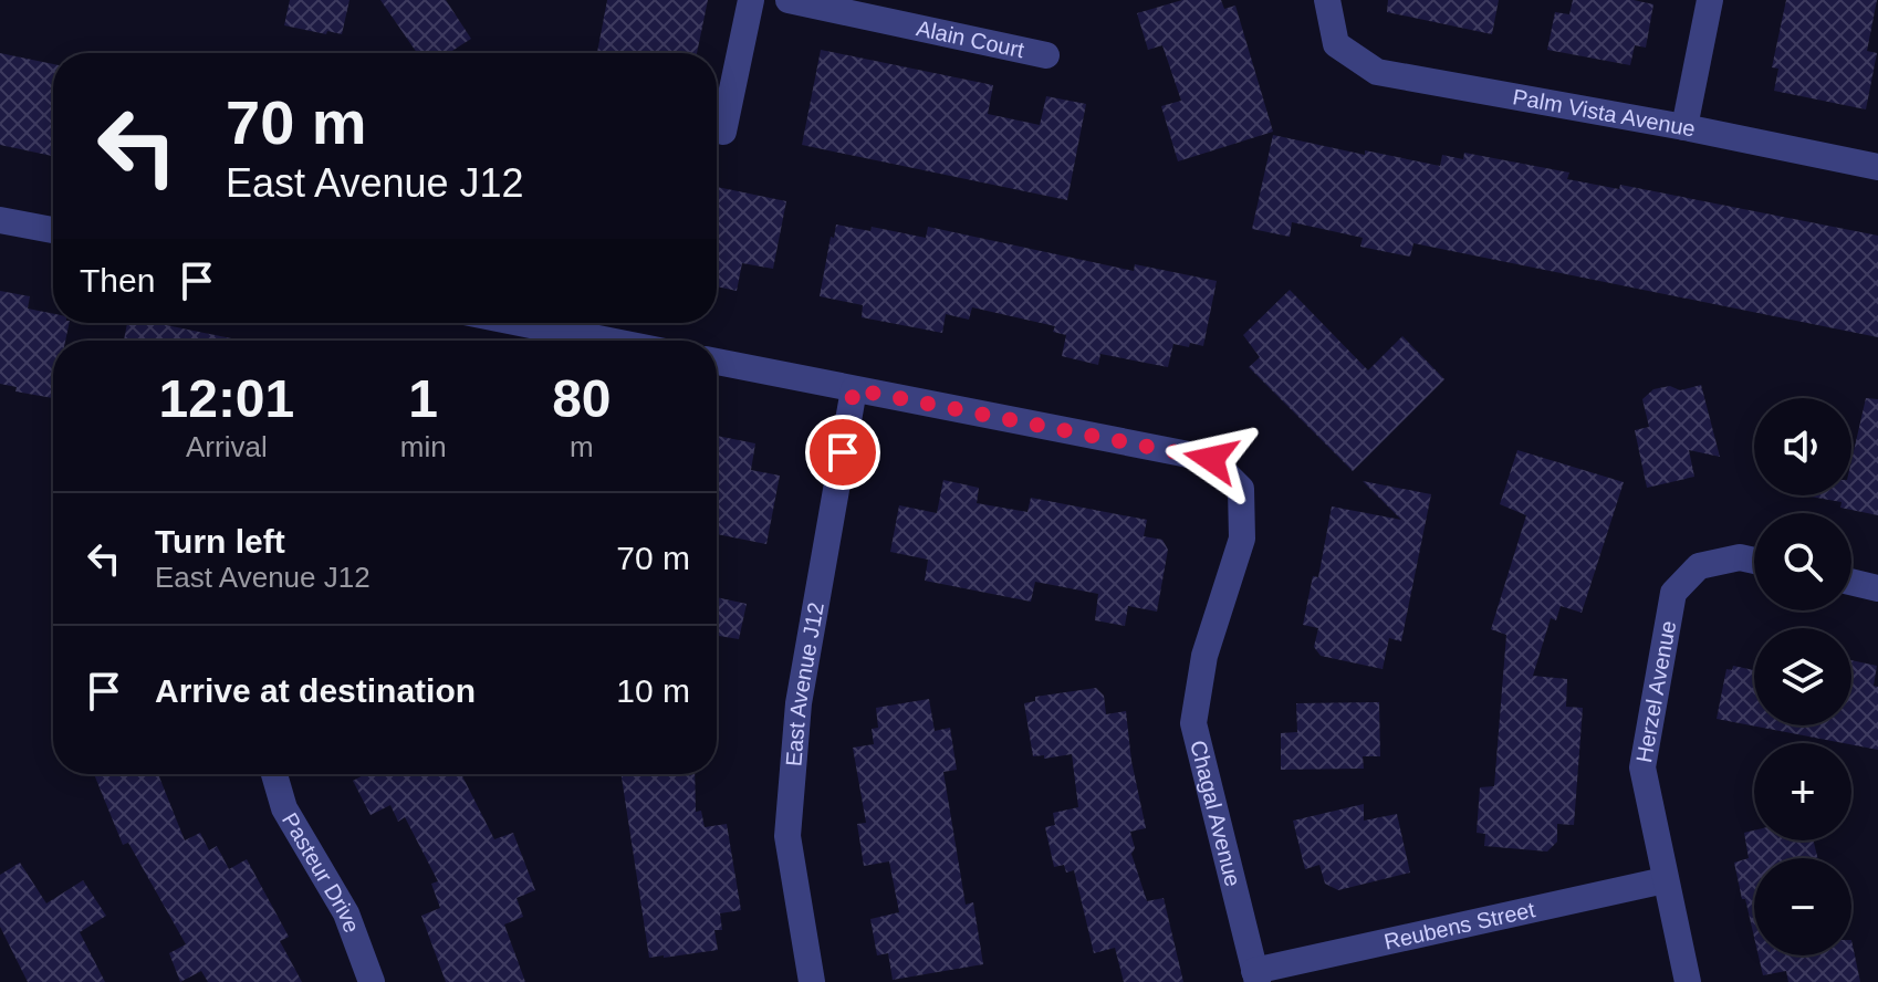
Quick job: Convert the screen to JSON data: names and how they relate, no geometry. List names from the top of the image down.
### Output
{
  "streets": {
    "street": [
      "Alain Court",
      "Palm Vista Avenue",
      "East Avenue J12",
      "Herzel Avenue",
      "Chagal Avenue",
      "Pasteur Drive",
      "Reubens Street"
    ]
  },
  "crossings": [
    ["East Avenue J12", "Chagal Avenue"],
    ["Herzel Avenue", "Reubens Street"],
    ["Chagal Avenue", "Reubens Street"]
  ],
  "page": {
    "turn": ["70 m", "East Avenue J12"],
    "then": "Then",
    "eta": [
      "12:01",
      "Arrival",
      "1",
      "min",
      "80",
      "m"
    ],
    "map_buttons": ["+", "−"],
    "list": [
      {
        "name": "Turn left",
        "note": "East Avenue J12",
        "value": "70 m"
      },
      {
        "name": "Arrive at destination",
        "value": "10 m"
      }
    ]
  }
}
